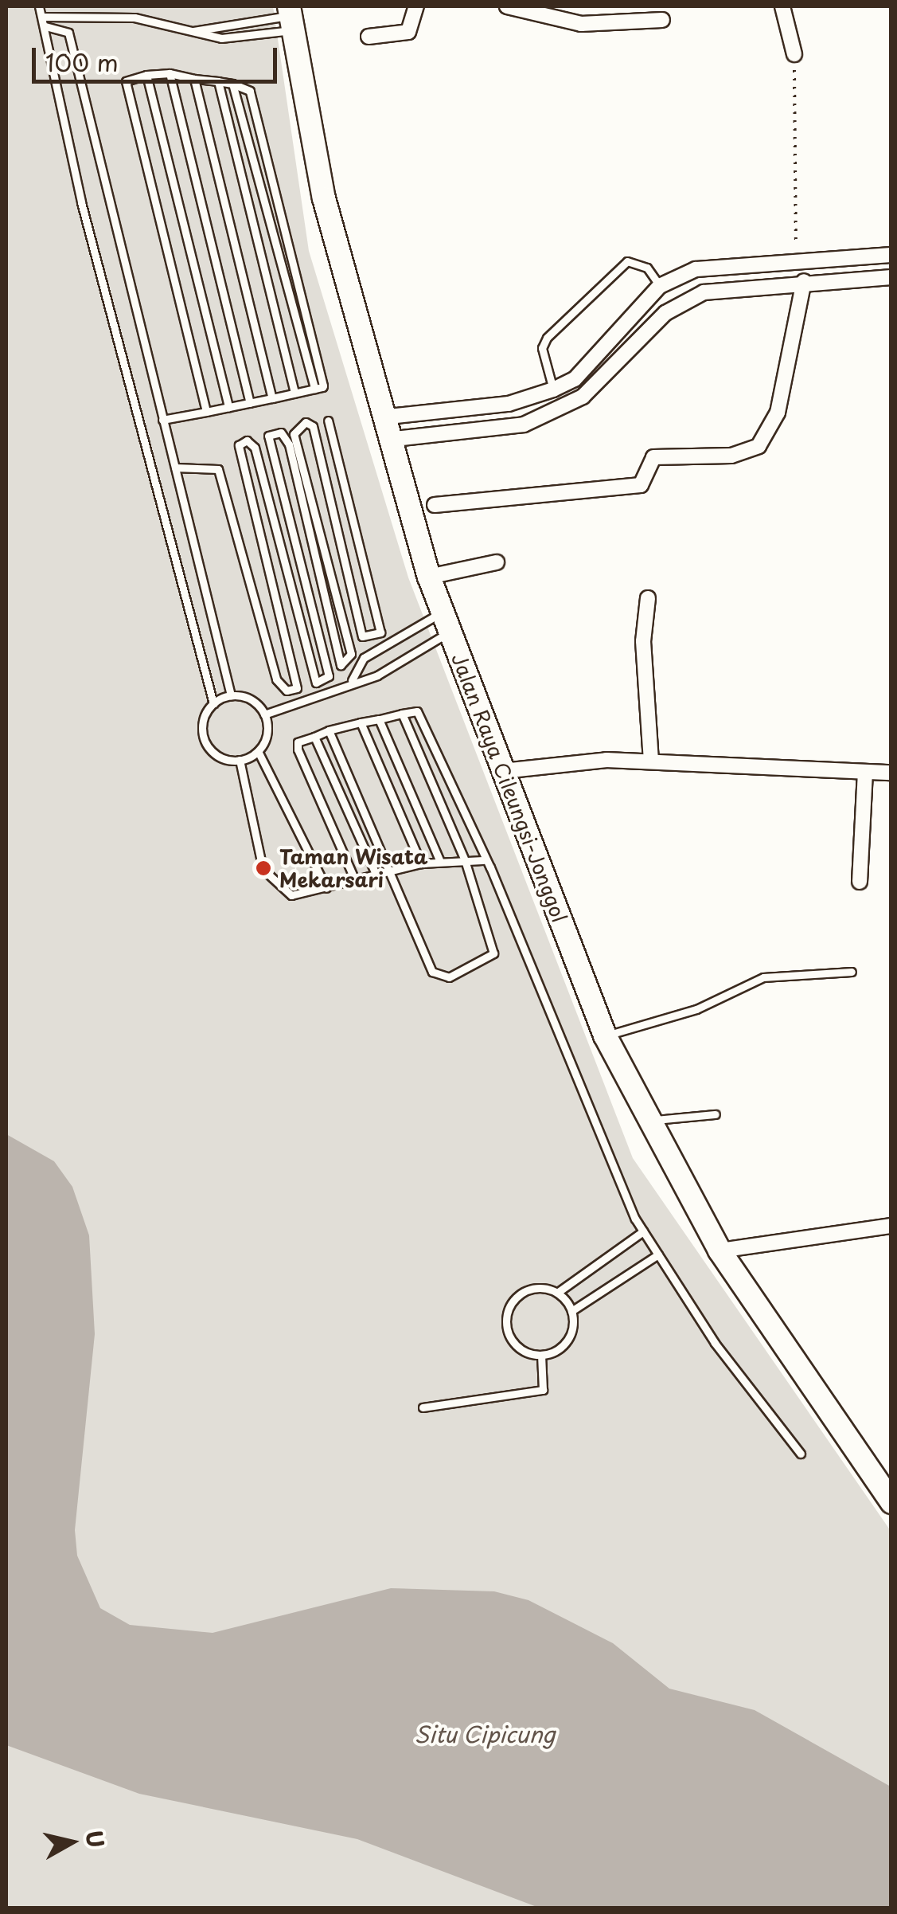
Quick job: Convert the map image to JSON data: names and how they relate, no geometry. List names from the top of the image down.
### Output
{
  "streets": {
    "main road": ["Jalan Raya Cileungsi-Jonggol"]
  },
  "water": ["Situ Cipicung"],
  "places": ["Taman Wisata Mekarsari"],
  "scale_bar": "100 m",
  "north": "right"
}
